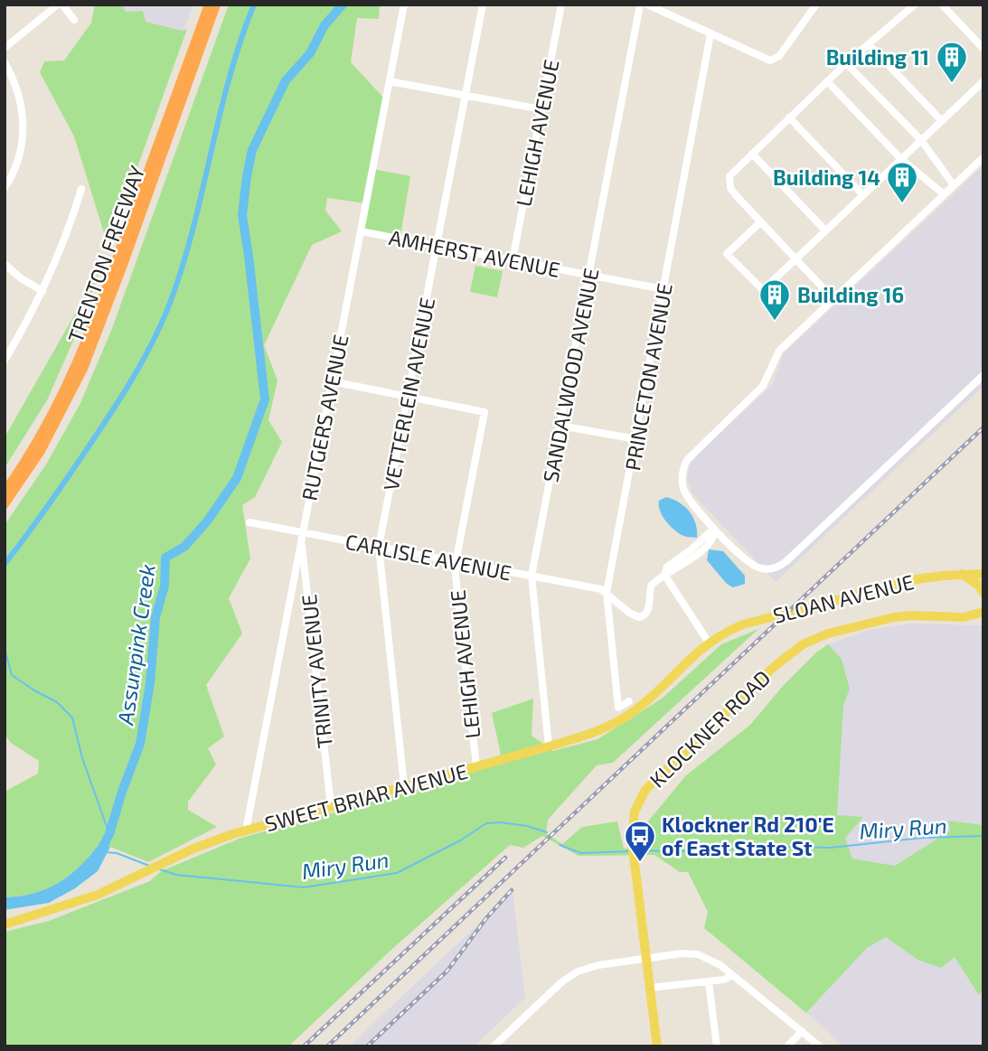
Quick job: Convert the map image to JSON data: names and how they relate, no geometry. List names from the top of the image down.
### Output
{
  "streets": {
    "highway": ["TRENTON FREEWAY"],
    "main road": ["SLOAN AVENUE", "KLOCKNER ROAD", "SWEET BRIAR AVENUE"],
    "street": [
      "LEHIGH AVENUE",
      "AMHERST AVENUE",
      "SANDALWOOD AVENUE",
      "PRINCETON AVENUE",
      "VETTERLEIN AVENUE",
      "RUTGERS AVENUE",
      "CARLISLE AVENUE",
      "TRINITY AVENUE"
    ]
  },
  "crossings": [
    ["LEHIGH AVENUE", "AMHERST AVENUE"],
    ["LEHIGH AVENUE", "VETTERLEIN AVENUE"],
    ["LEHIGH AVENUE", "CARLISLE AVENUE"],
    ["LEHIGH AVENUE", "SWEET BRIAR AVENUE"],
    ["AMHERST AVENUE", "SANDALWOOD AVENUE"],
    ["AMHERST AVENUE", "PRINCETON AVENUE"],
    ["AMHERST AVENUE", "VETTERLEIN AVENUE"],
    ["AMHERST AVENUE", "RUTGERS AVENUE"],
    ["SANDALWOOD AVENUE", "CARLISLE AVENUE"],
    ["SANDALWOOD AVENUE", "SWEET BRIAR AVENUE"],
    ["PRINCETON AVENUE", "CARLISLE AVENUE"],
    ["VETTERLEIN AVENUE", "CARLISLE AVENUE"],
    ["VETTERLEIN AVENUE", "SWEET BRIAR AVENUE"],
    ["RUTGERS AVENUE", "CARLISLE AVENUE"],
    ["RUTGERS AVENUE", "TRINITY AVENUE"],
    ["RUTGERS AVENUE", "SWEET BRIAR AVENUE"],
    ["CARLISLE AVENUE", "TRINITY AVENUE"],
    ["SLOAN AVENUE", "SWEET BRIAR AVENUE"],
    ["TRINITY AVENUE", "SWEET BRIAR AVENUE"]
  ],
  "water": ["Assunpink Creek", "Miry Run"],
  "places": {
    "building": ["Building 11", "Building 14", "Building 16"],
    "bus stop": ["Klockner Rd 210'E of East State St"]
  }
}
